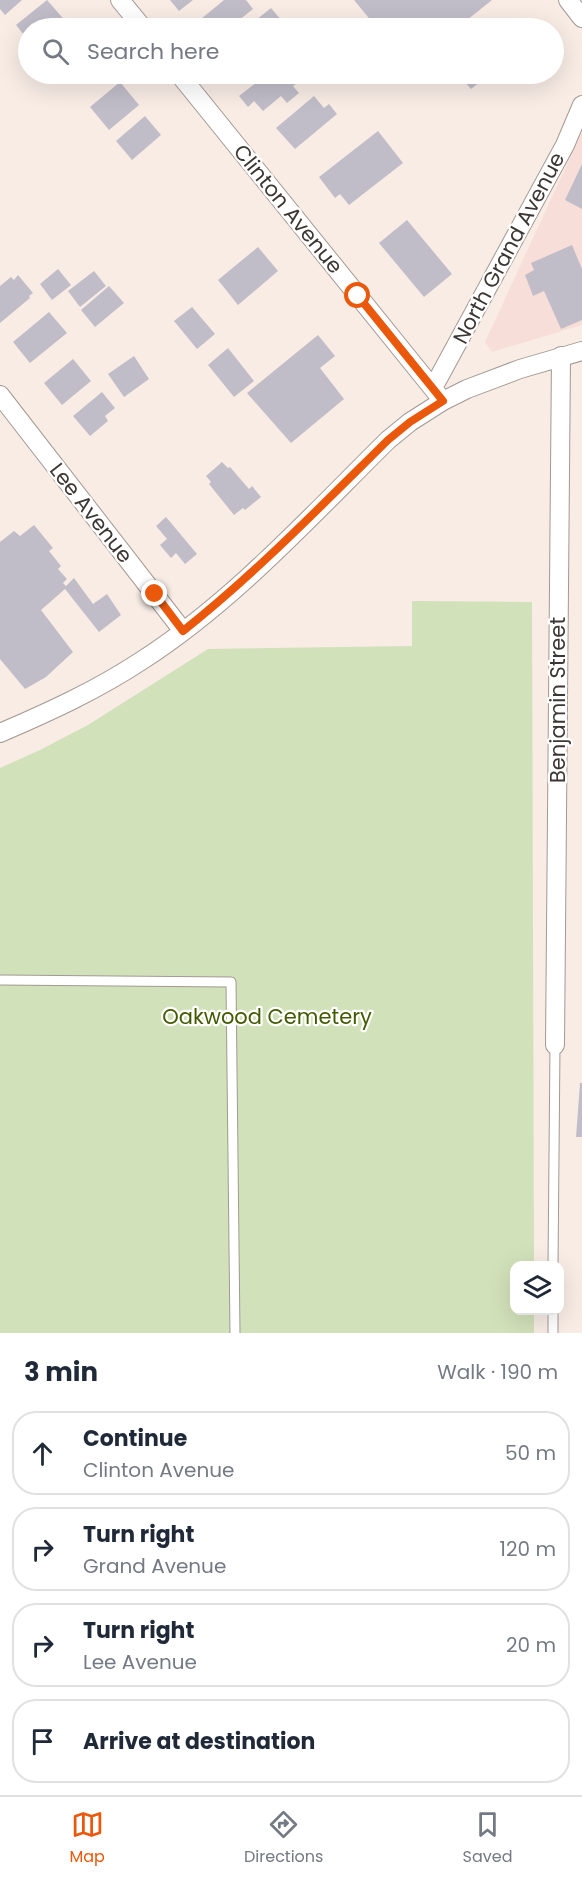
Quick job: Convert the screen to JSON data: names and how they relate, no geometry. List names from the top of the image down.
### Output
{
  "streets": {
    "street": [
      "Clinton Avenue",
      "North Grand Avenue",
      "Lee Avenue",
      "Benjamin Street"
    ]
  },
  "crossings": [
    ["Clinton Avenue", "North Grand Avenue"]
  ],
  "parks": ["Oakwood Cemetery"],
  "page": {
    "search": "Search here",
    "heading": ["3 min", "Walk · 190 m"],
    "list": [
      ["Continue", "Clinton Avenue", "50 m"],
      ["Turn right", "Grand Avenue", "120 m"],
      ["Turn right", "Lee Avenue", "20 m"],
      "Arrive at destination"
    ],
    "nav": ["Map", "Directions", "Saved"]
  }
}
